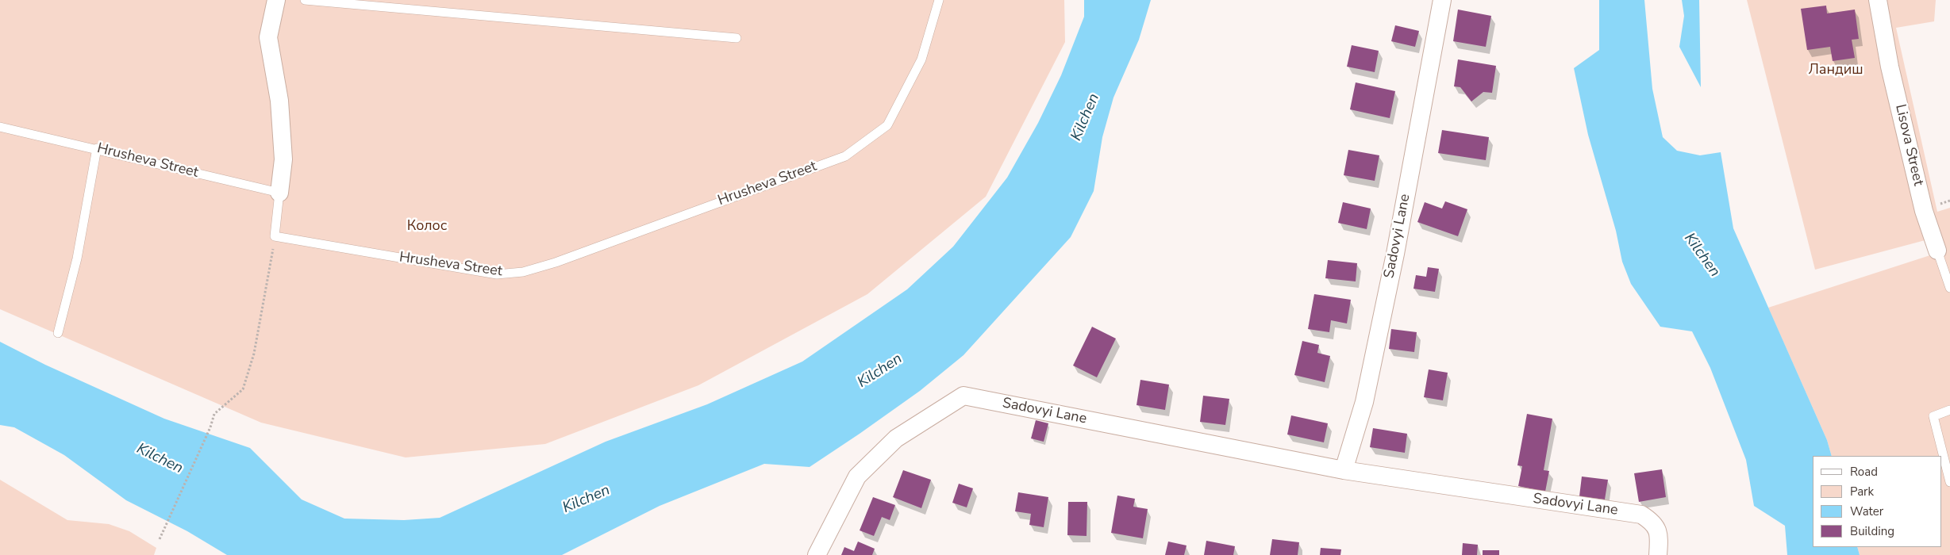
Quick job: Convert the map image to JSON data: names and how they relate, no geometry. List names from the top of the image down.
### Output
{
  "streets": {
    "street": ["Lisova Street", "Sadovyi Lane"],
    "lane": ["Hrusheva Street"]
  },
  "water": ["Kilchen"],
  "parks": ["Ландиш", "Колос"],
  "legend": [
    "Road",
    "Park",
    "Water",
    "Building"
  ]
}
